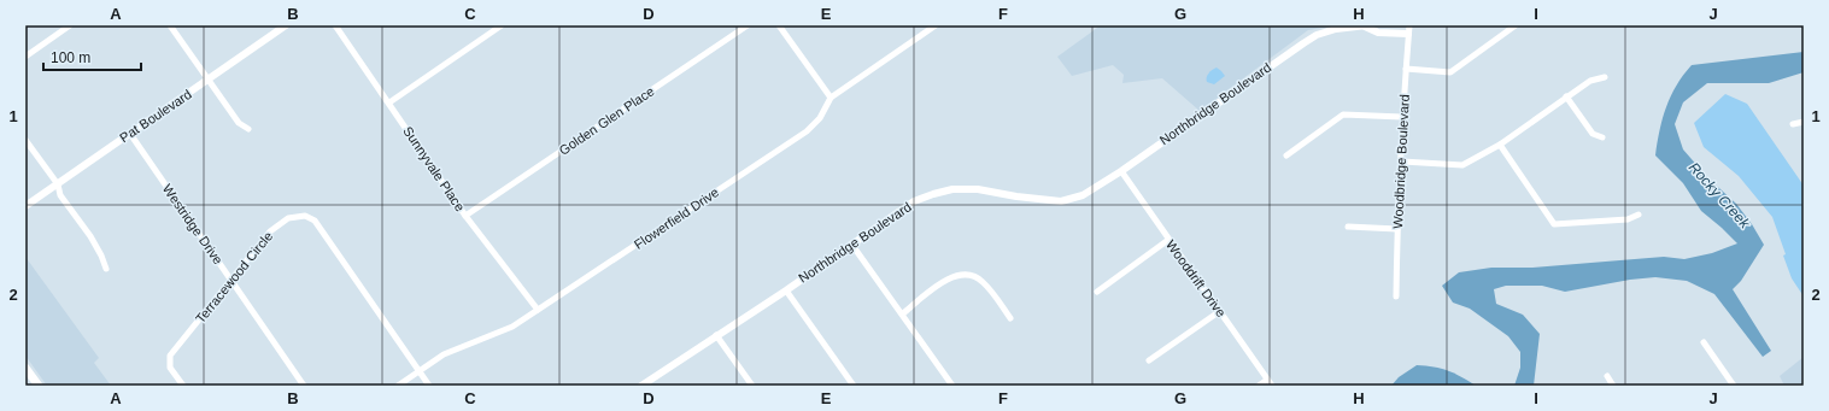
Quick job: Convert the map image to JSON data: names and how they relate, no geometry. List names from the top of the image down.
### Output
{
  "streets": {
    "street": [
      "Northbridge Boulevard",
      "Pat Boulevard",
      "Golden Glen Place",
      "Woodbridge Boulevard",
      "Sunnyvale Place",
      "Flowerfield Drive",
      "Westridge Drive",
      "Terracewood Circle",
      "Wooddrift Drive"
    ]
  },
  "crossings": [
    ["Northbridge Boulevard", "Woodbridge Boulevard"],
    ["Northbridge Boulevard", "Wooddrift Drive"],
    ["Pat Boulevard", "Westridge Drive"],
    ["Golden Glen Place", "Sunnyvale Place"],
    ["Sunnyvale Place", "Flowerfield Drive"],
    ["Flowerfield Drive", "Terracewood Circle"],
    ["Westridge Drive", "Terracewood Circle"]
  ],
  "water": ["Rocky Creek"],
  "scale_bar": "100 m",
  "grid": {
    "columns": [
      "A",
      "B",
      "C",
      "D",
      "E",
      "F",
      "G",
      "H",
      "I",
      "J"
    ],
    "rows": ["1", "2"]
  }
}
